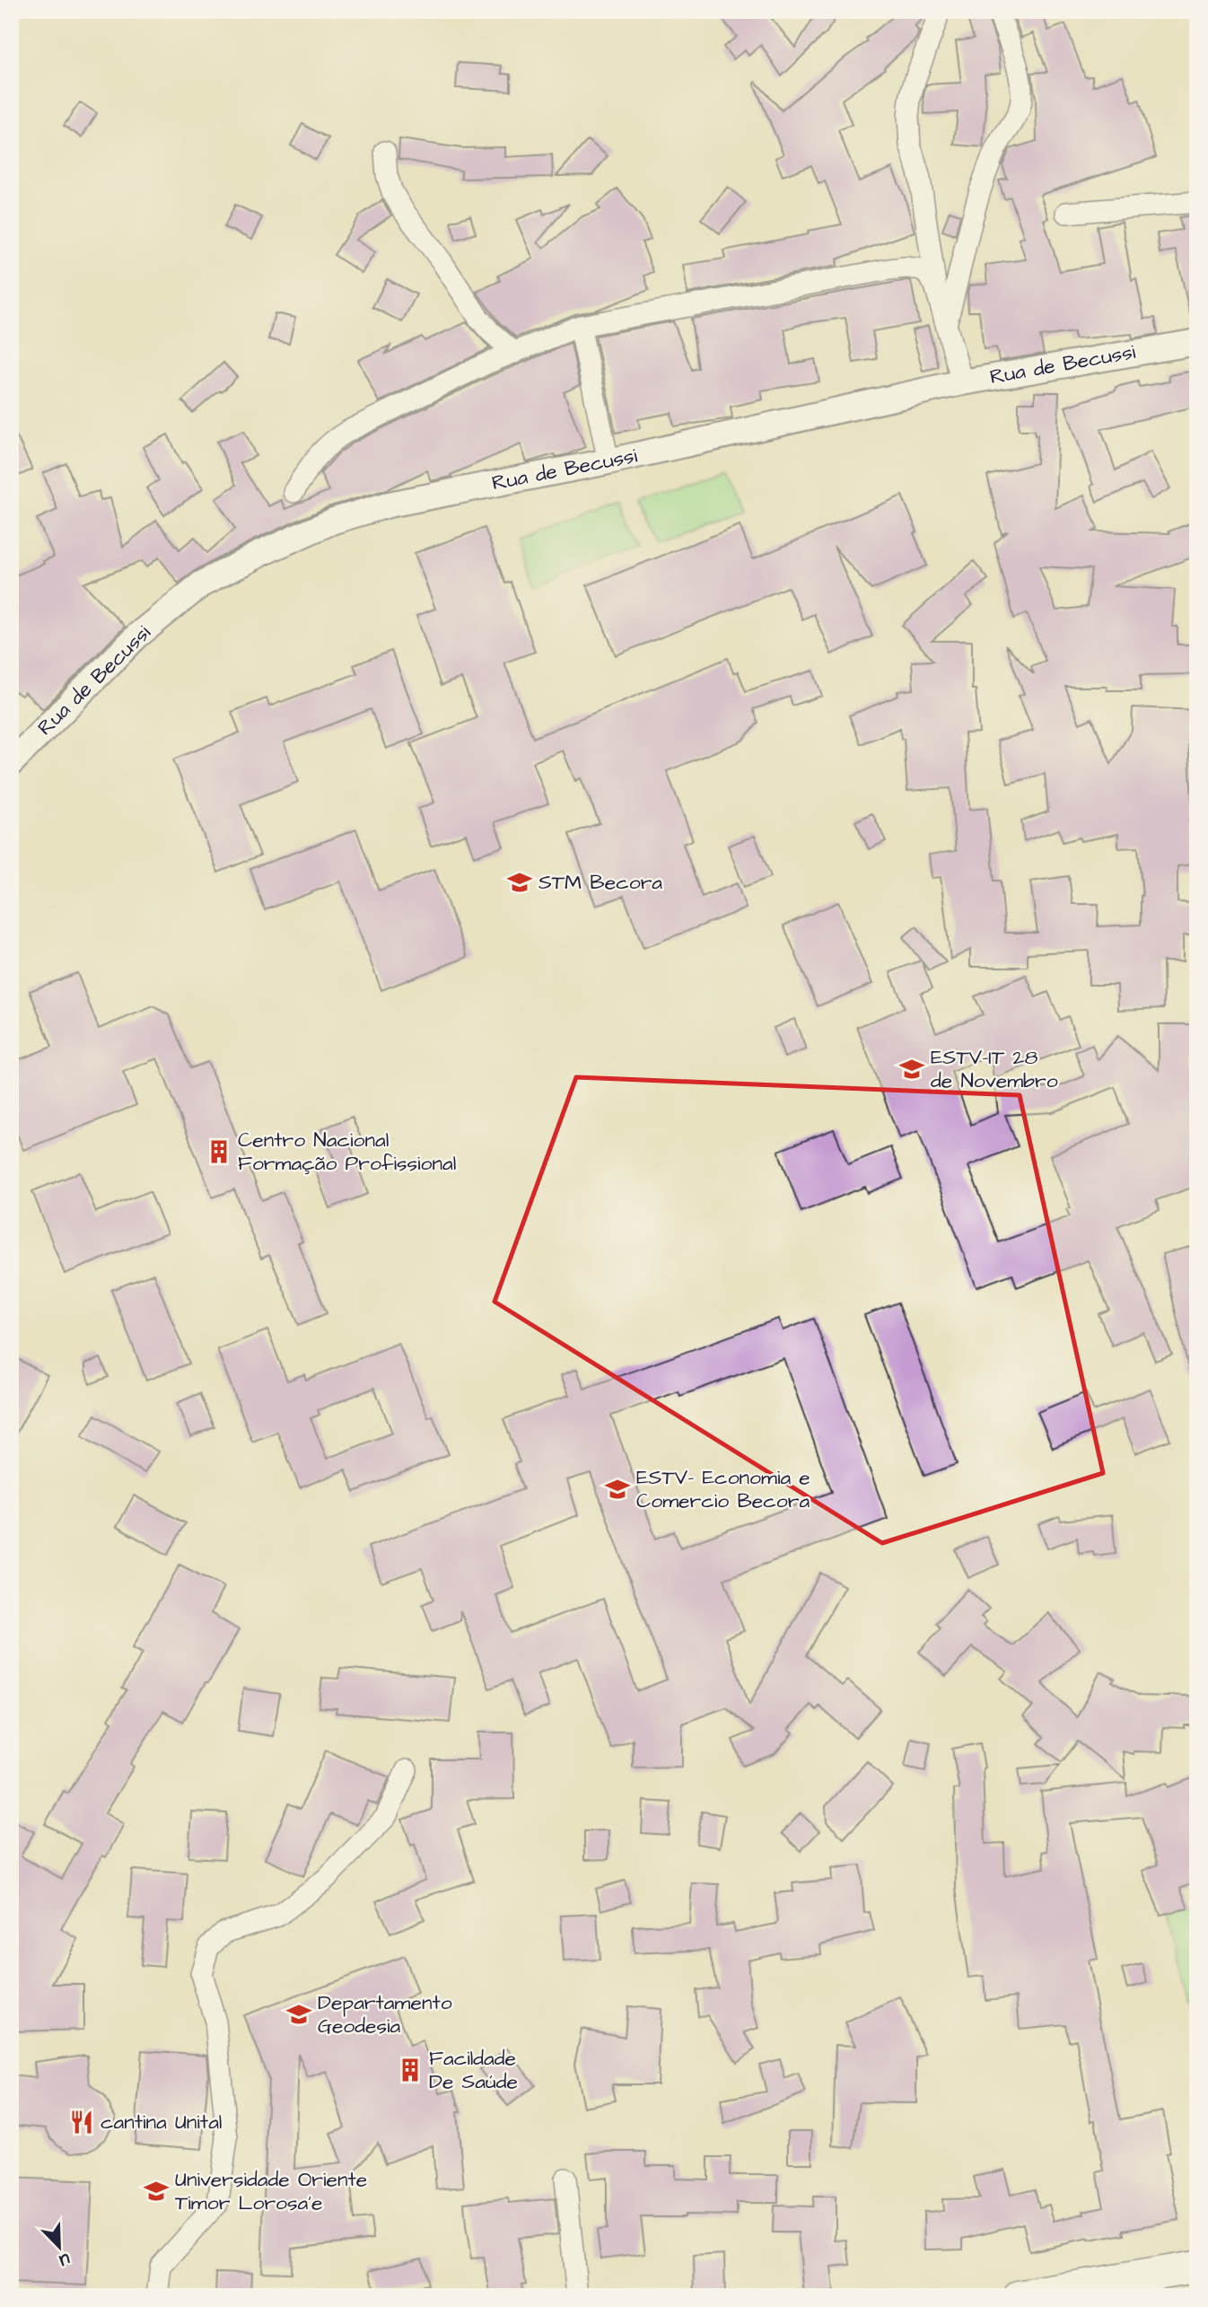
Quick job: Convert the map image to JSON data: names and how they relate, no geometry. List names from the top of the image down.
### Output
{
  "streets": {
    "street": ["Rua de Becussi"]
  },
  "places": {
    "school or university": [
      "STM Becora",
      "ESTV-IT 28 de Novembro",
      "ESTV- Economia e Comercio Becora",
      "Departamento Geodesia",
      "Universidade Oriente Timor Lorosa'e"
    ],
    "building": ["Centro Nacional Formação Profissional", "Facildade De Saúde"],
    "restaurant": ["cantina Unital"]
  },
  "north": "bottom right"
}
